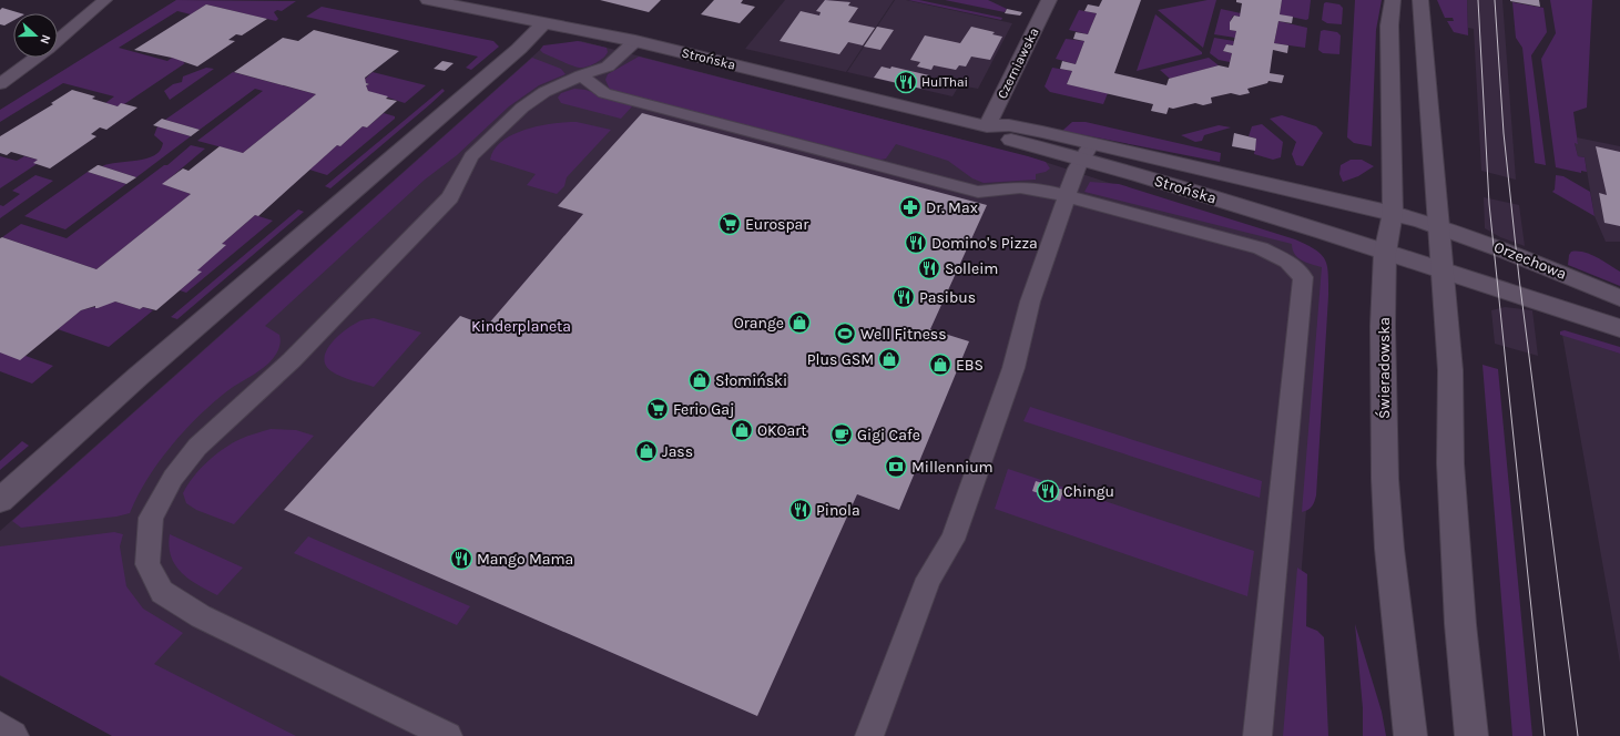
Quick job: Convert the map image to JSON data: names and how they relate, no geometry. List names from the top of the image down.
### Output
{
  "streets": {
    "street": [
      "Strońska",
      "Czerniawska",
      "Orzechowa",
      "Świeradowska"
    ]
  },
  "crossings": [
    ["Strońska", "Czerniawska"],
    ["Strońska", "Orzechowa"],
    ["Strońska", "Świeradowska"]
  ],
  "parks": ["Kinderplaneta"],
  "places": {
    "restaurant": [
      "HulThai",
      "Domino's Pizza",
      "Solleim",
      "Pasibus",
      "Chingu",
      "Pinola",
      "Mango Mama"
    ],
    "pharmacy": ["Dr. Max"],
    "supermarket": ["Eurospar", "Ferio Gaj"],
    "shop": [
      "Orange",
      "Plus GSM",
      "EBS",
      "Słomiński",
      "OKOart",
      "Jass"
    ],
    "sports": ["Well Fitness"],
    "cafe": ["Gigi Cafe"],
    "bank": ["Millennium"]
  },
  "north": "right"
}
